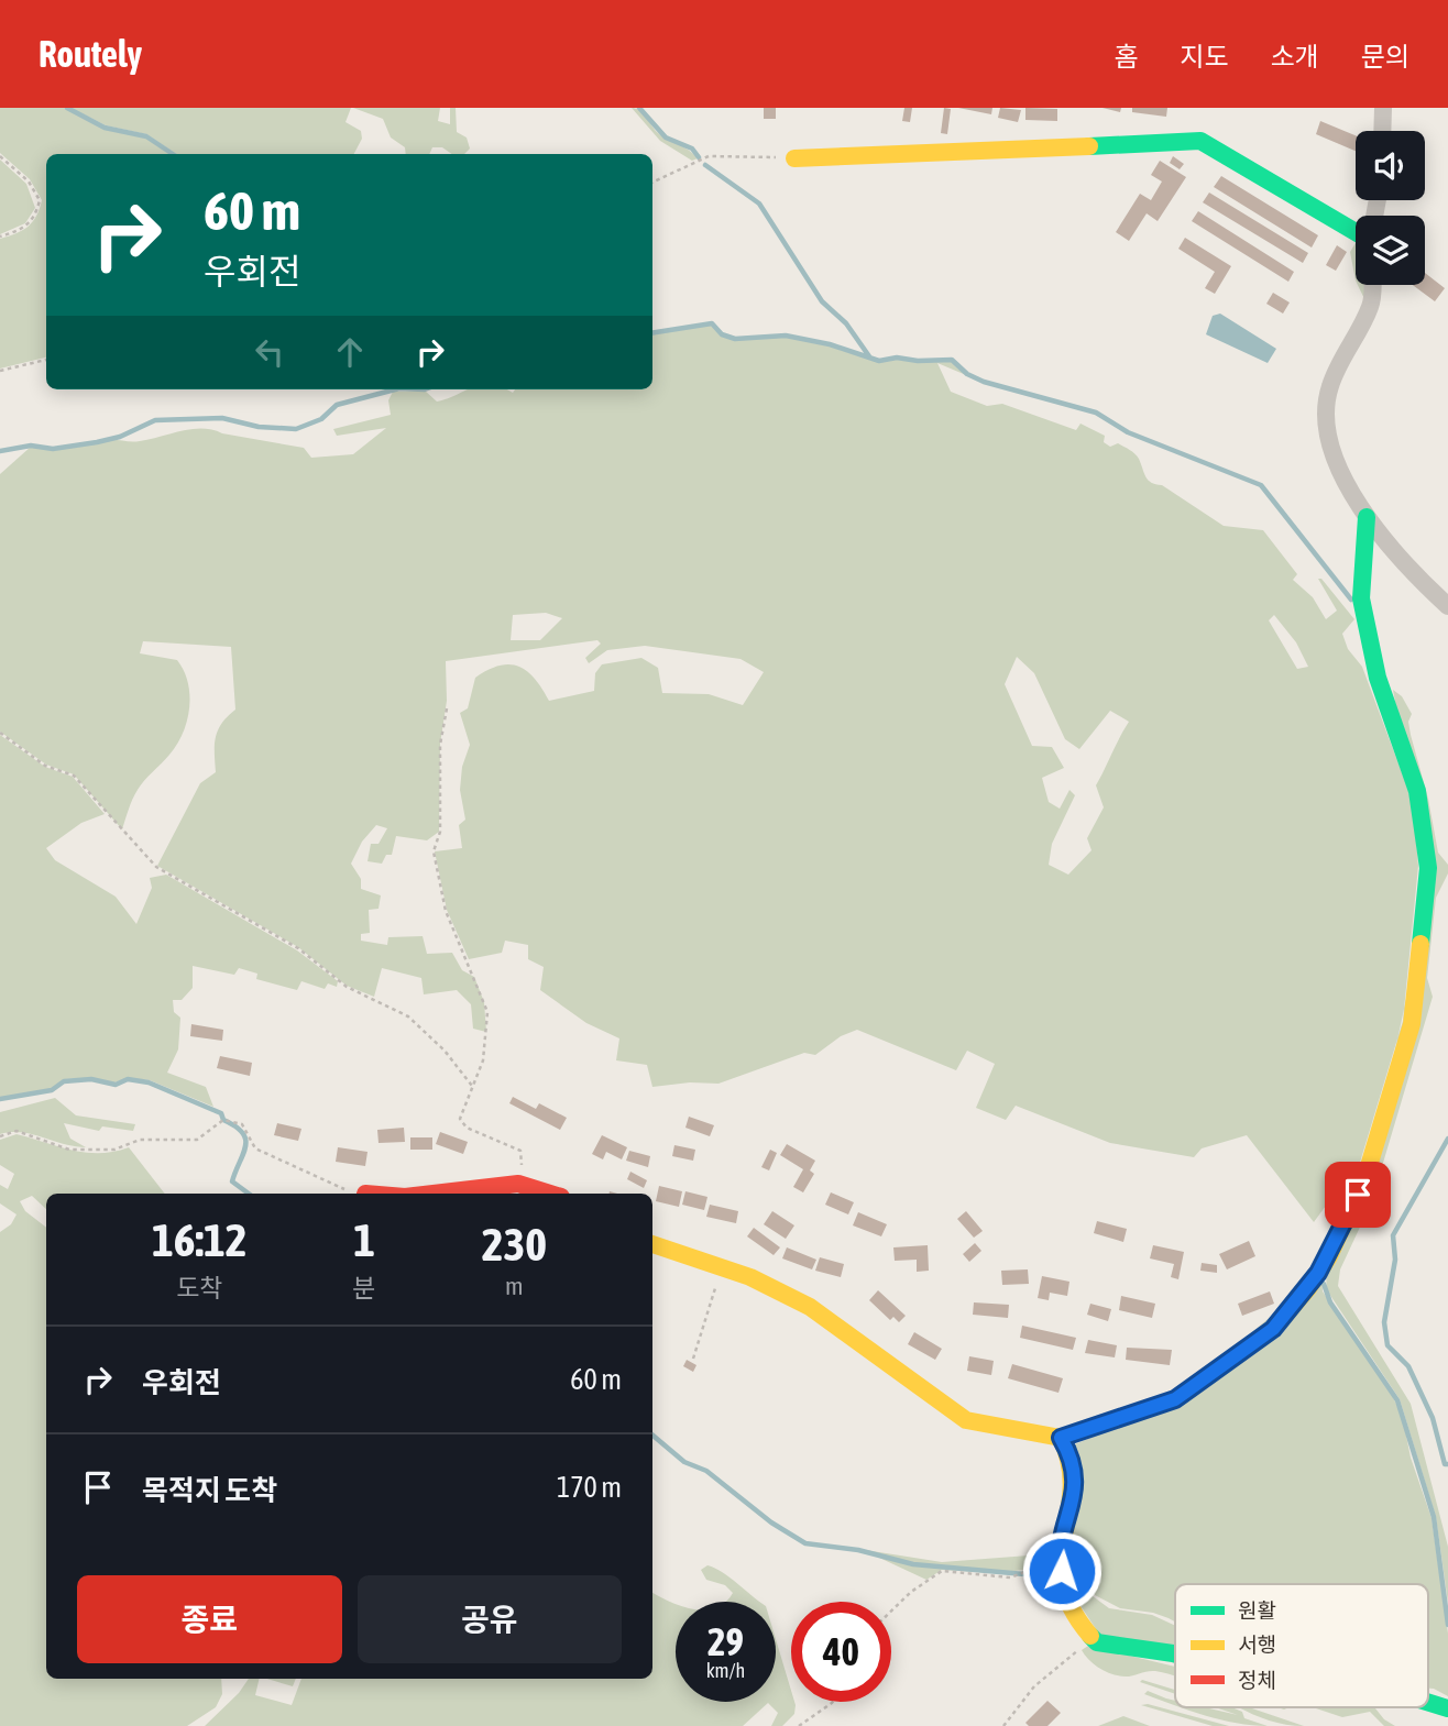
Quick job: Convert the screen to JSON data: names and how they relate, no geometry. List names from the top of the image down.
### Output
{
  "legend": ["원활", "서행", "정체"],
  "page": {
    "header": "Routely",
    "nav": [
      "홈",
      "지도",
      "소개",
      "문의"
    ],
    "turn": ["60 m", "우회전"],
    "eta": [
      "16:12",
      "도착",
      "1",
      "분",
      "230",
      "m"
    ],
    "list": [
      {
        "name": "우회전",
        "value": "60 m"
      },
      {
        "name": "목적지 도착",
        "value": "170 m"
      }
    ],
    "buttons": ["종료", "공유"],
    "speed": "29 km/h",
    "limit": "40"
  }
}
